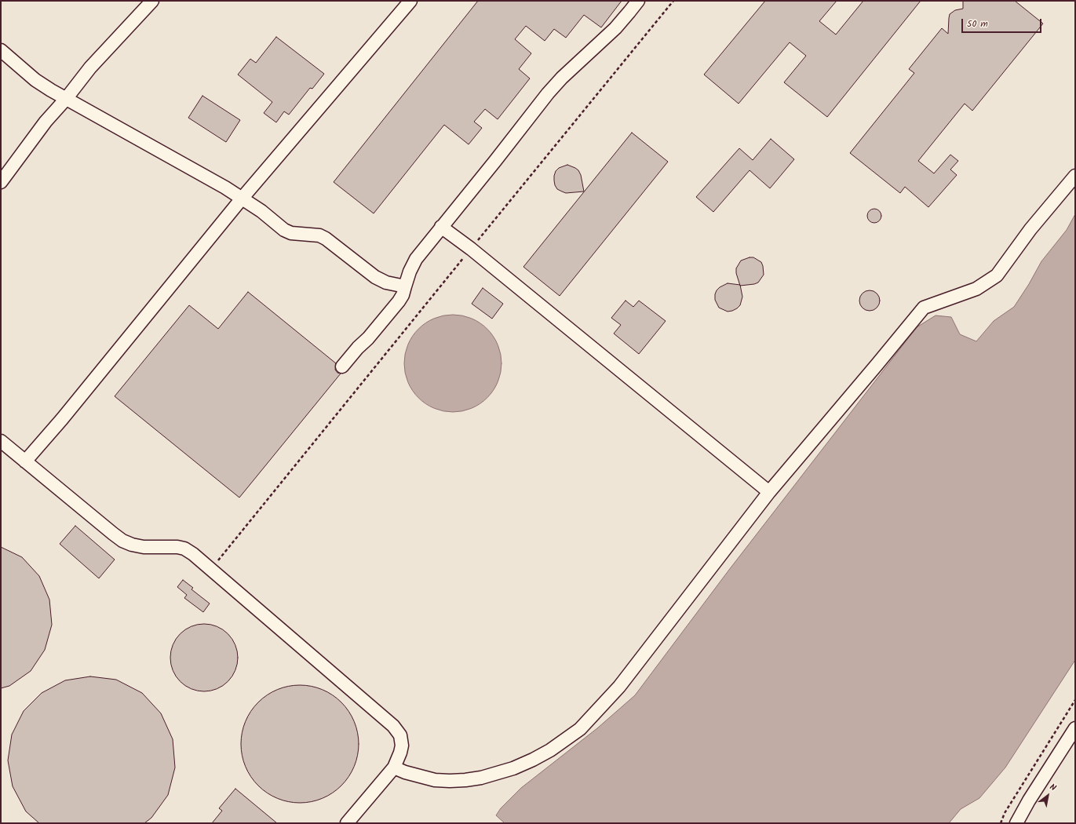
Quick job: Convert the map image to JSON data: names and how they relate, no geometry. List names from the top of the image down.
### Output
{
  "scale_bar": "50 m",
  "north": "top right"
}
